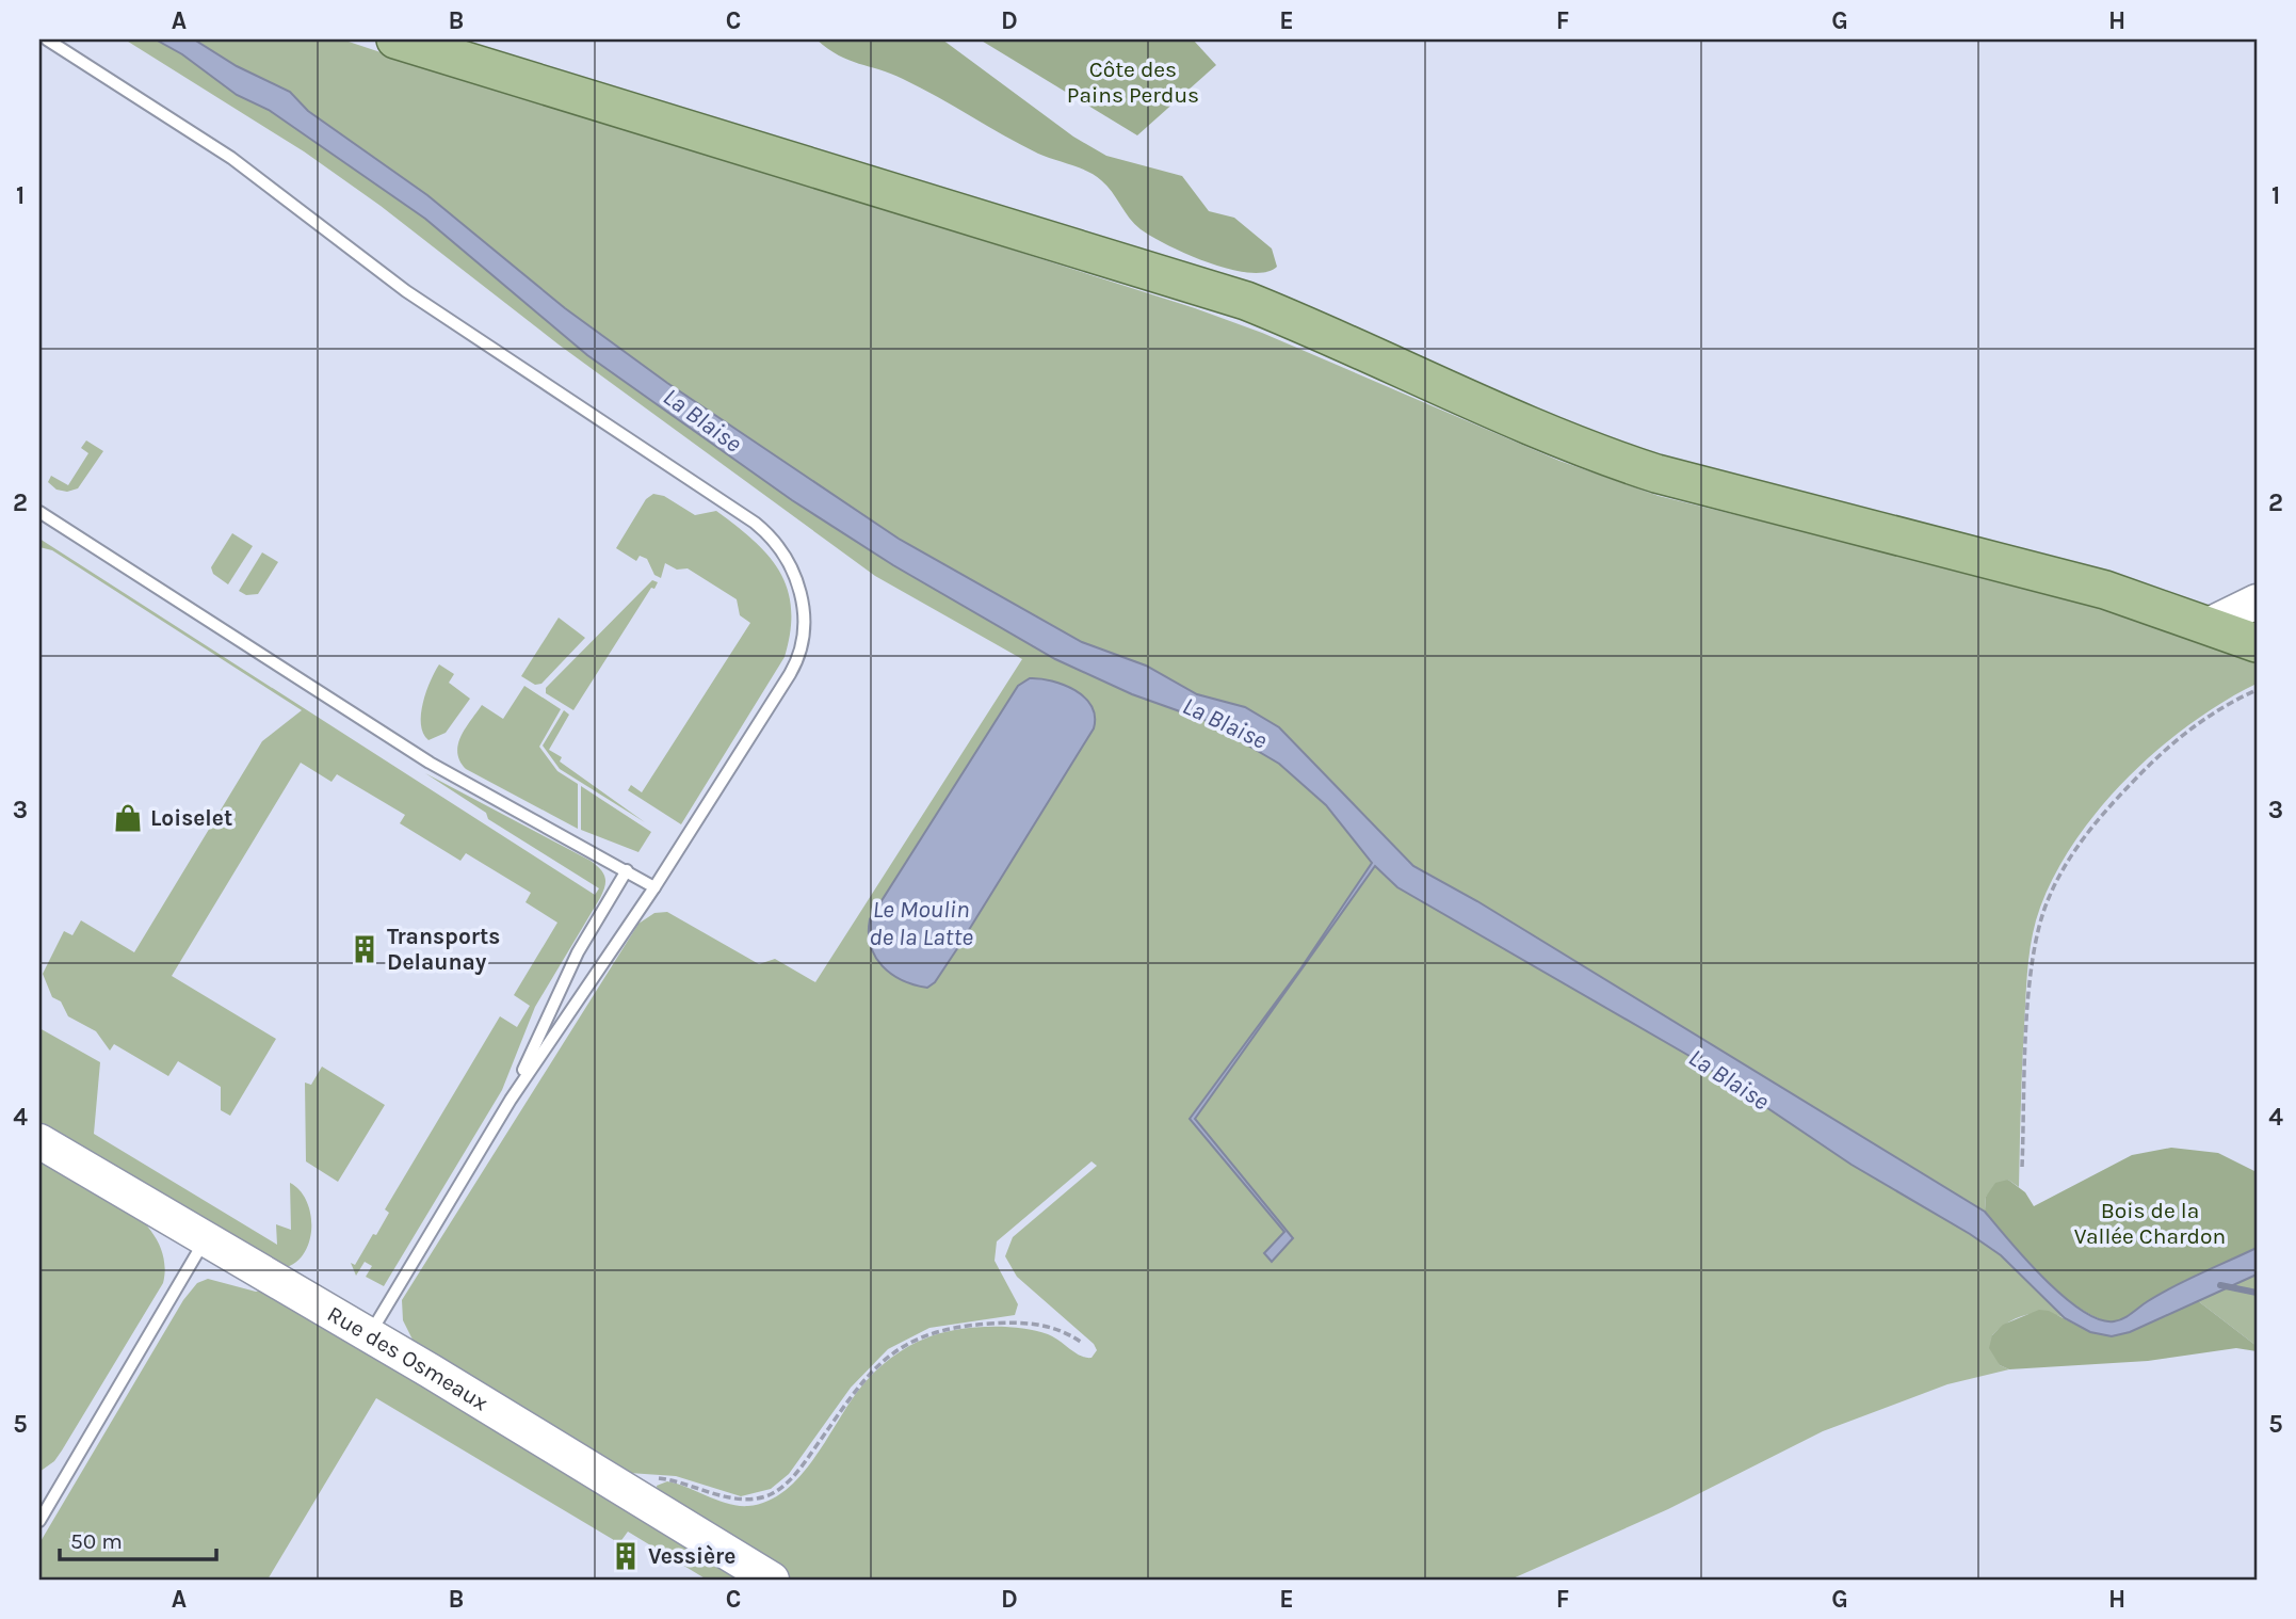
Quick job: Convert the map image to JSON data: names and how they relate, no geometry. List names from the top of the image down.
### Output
{
  "streets": {
    "main road": ["Rue des Osmeaux"]
  },
  "water": ["La Blaise", "Le Moulin de la Latte"],
  "parks": ["Côte des Pains Perdus", "Bois de la Vallée Chardon"],
  "places": {
    "shop": ["Loiselet"],
    "building": ["Transports Delaunay", "Vessière"]
  },
  "scale_bar": "50 m",
  "grid": {
    "columns": [
      "A",
      "B",
      "C",
      "D",
      "E",
      "F",
      "G",
      "H"
    ],
    "rows": [
      "1",
      "2",
      "3",
      "4",
      "5"
    ]
  }
}
